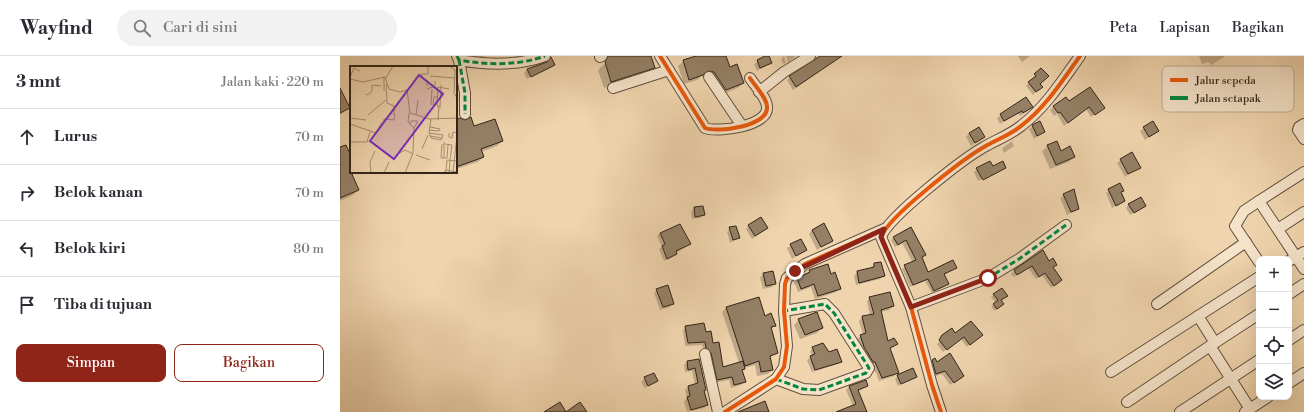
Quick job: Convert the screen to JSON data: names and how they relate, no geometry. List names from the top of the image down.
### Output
{
  "legend": ["Jalur sepeda", "Jalan setapak"],
  "page": {
    "header": "Wayfind",
    "search": "Cari di sini",
    "nav": ["Peta", "Lapisan", "Bagikan"],
    "heading": ["3 mnt", "Jalan kaki · 220 m"],
    "list": [
      ["Lurus", "70 m"],
      ["Belok kanan", "70 m"],
      ["Belok kiri", "80 m"],
      "Tiba di tujuan"
    ],
    "map_buttons": ["+", "−"],
    "buttons": ["Simpan", "Bagikan"]
  }
}
